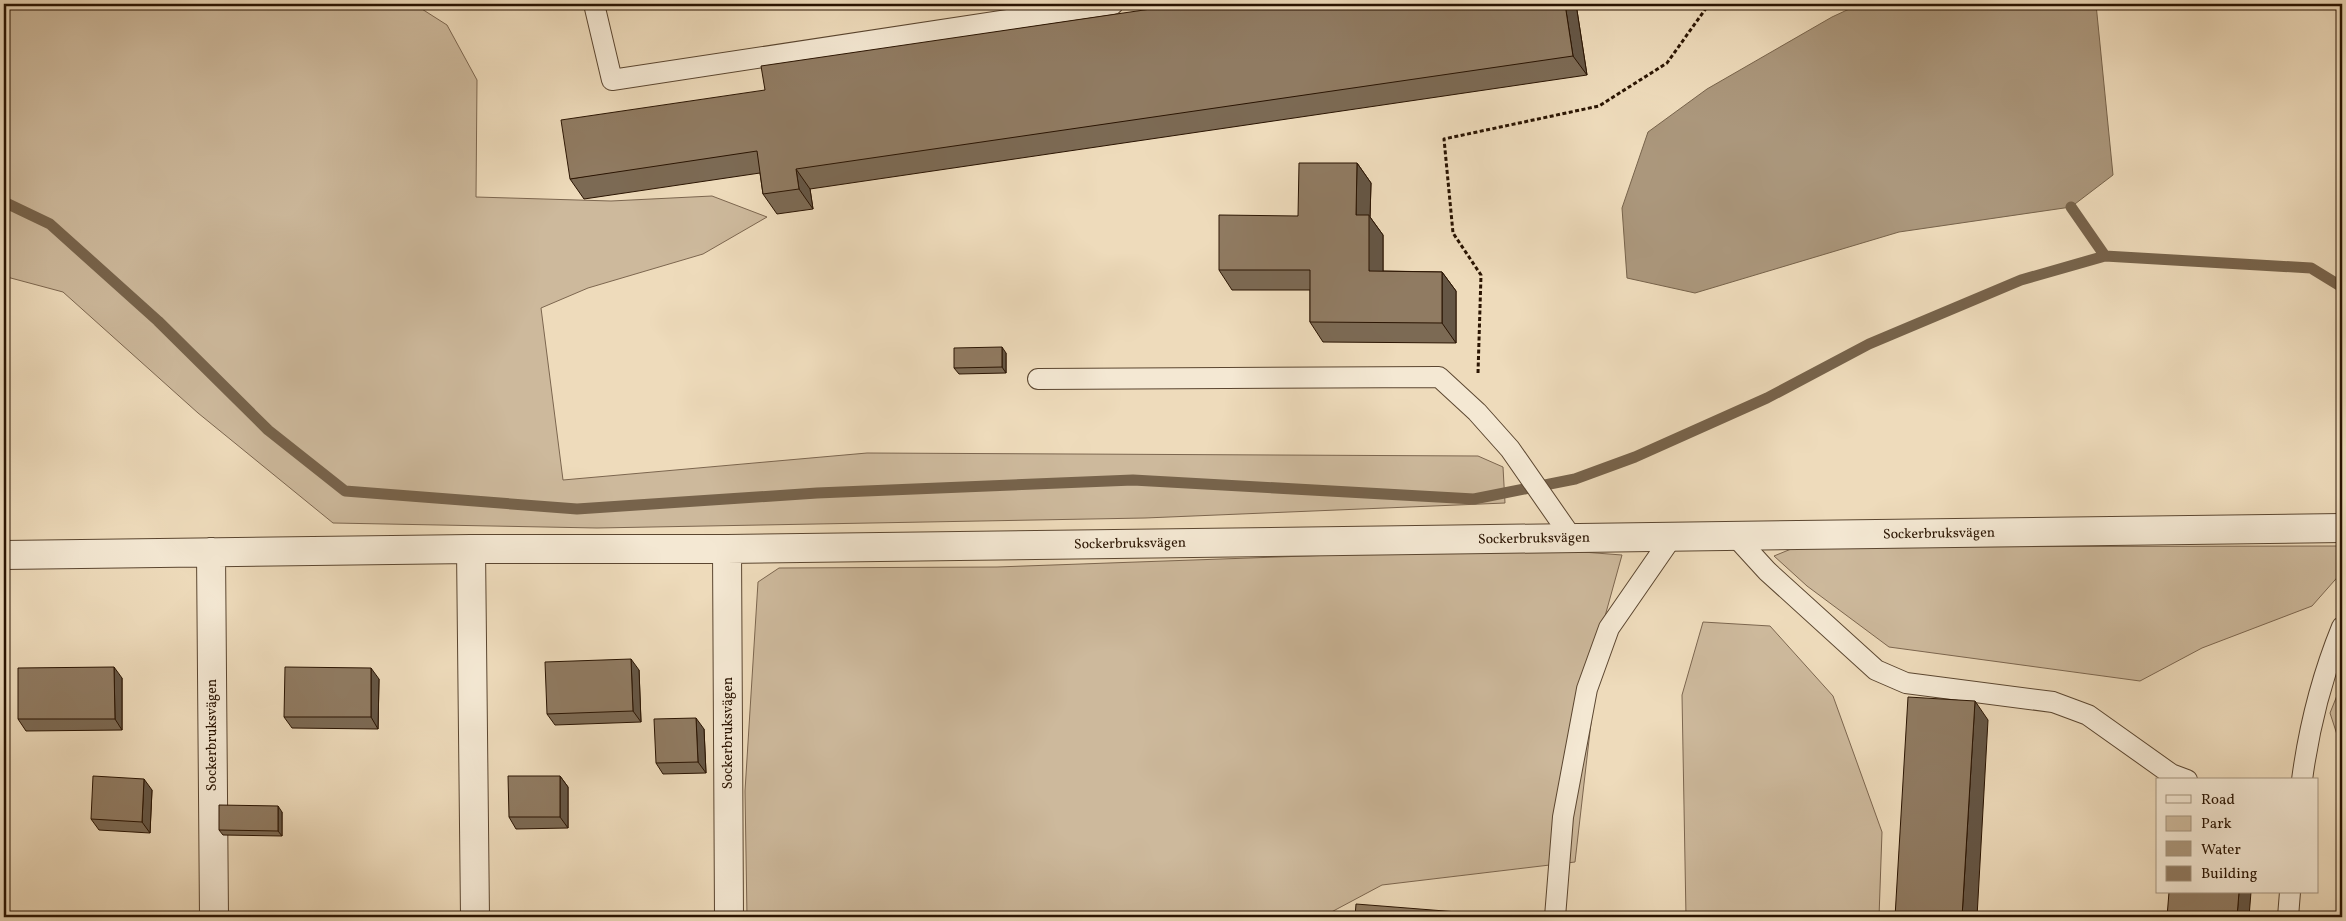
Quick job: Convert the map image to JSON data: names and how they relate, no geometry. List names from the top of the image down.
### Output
{
  "streets": {
    "street": ["Sockerbruksvägen"]
  },
  "legend": [
    "Road",
    "Park",
    "Water",
    "Building"
  ]
}
